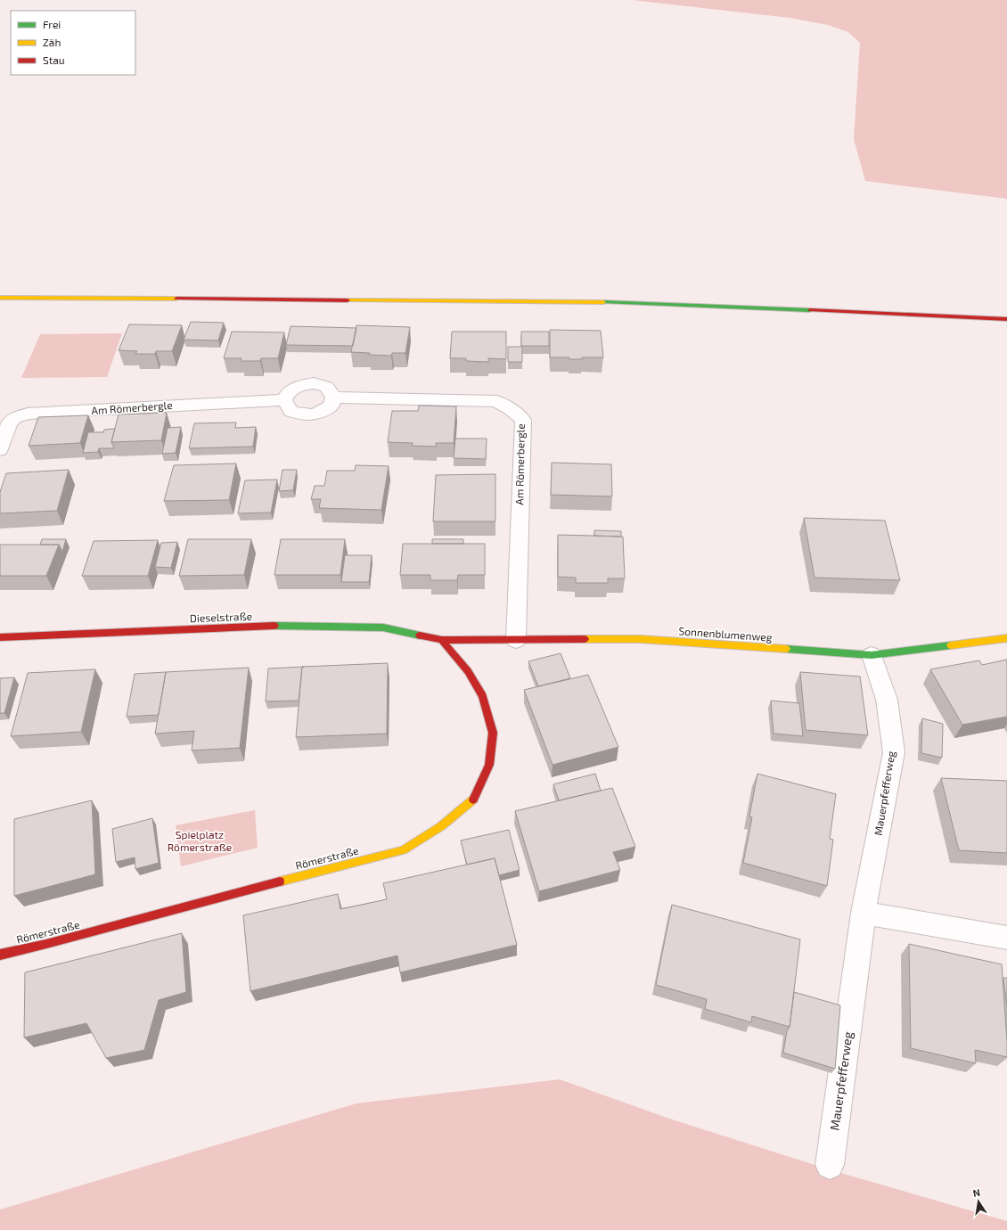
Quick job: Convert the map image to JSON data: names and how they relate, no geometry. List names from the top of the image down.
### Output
{
  "streets": {
    "street": ["Dieselstraße", "Sonnenblumenweg", "Römerstraße"],
    "lane": ["Am Römerbergle", "Mauerpfefferweg"]
  },
  "crossings": [
    ["Am Römerbergle", "Sonnenblumenweg"],
    ["Dieselstraße", "Sonnenblumenweg"],
    ["Dieselstraße", "Römerstraße"],
    ["Sonnenblumenweg", "Mauerpfefferweg"],
    ["Sonnenblumenweg", "Römerstraße"]
  ],
  "parks": ["Spielplatz Römerstraße"],
  "legend": ["Frei", "Zäh", "Stau"],
  "north": "top"
}
